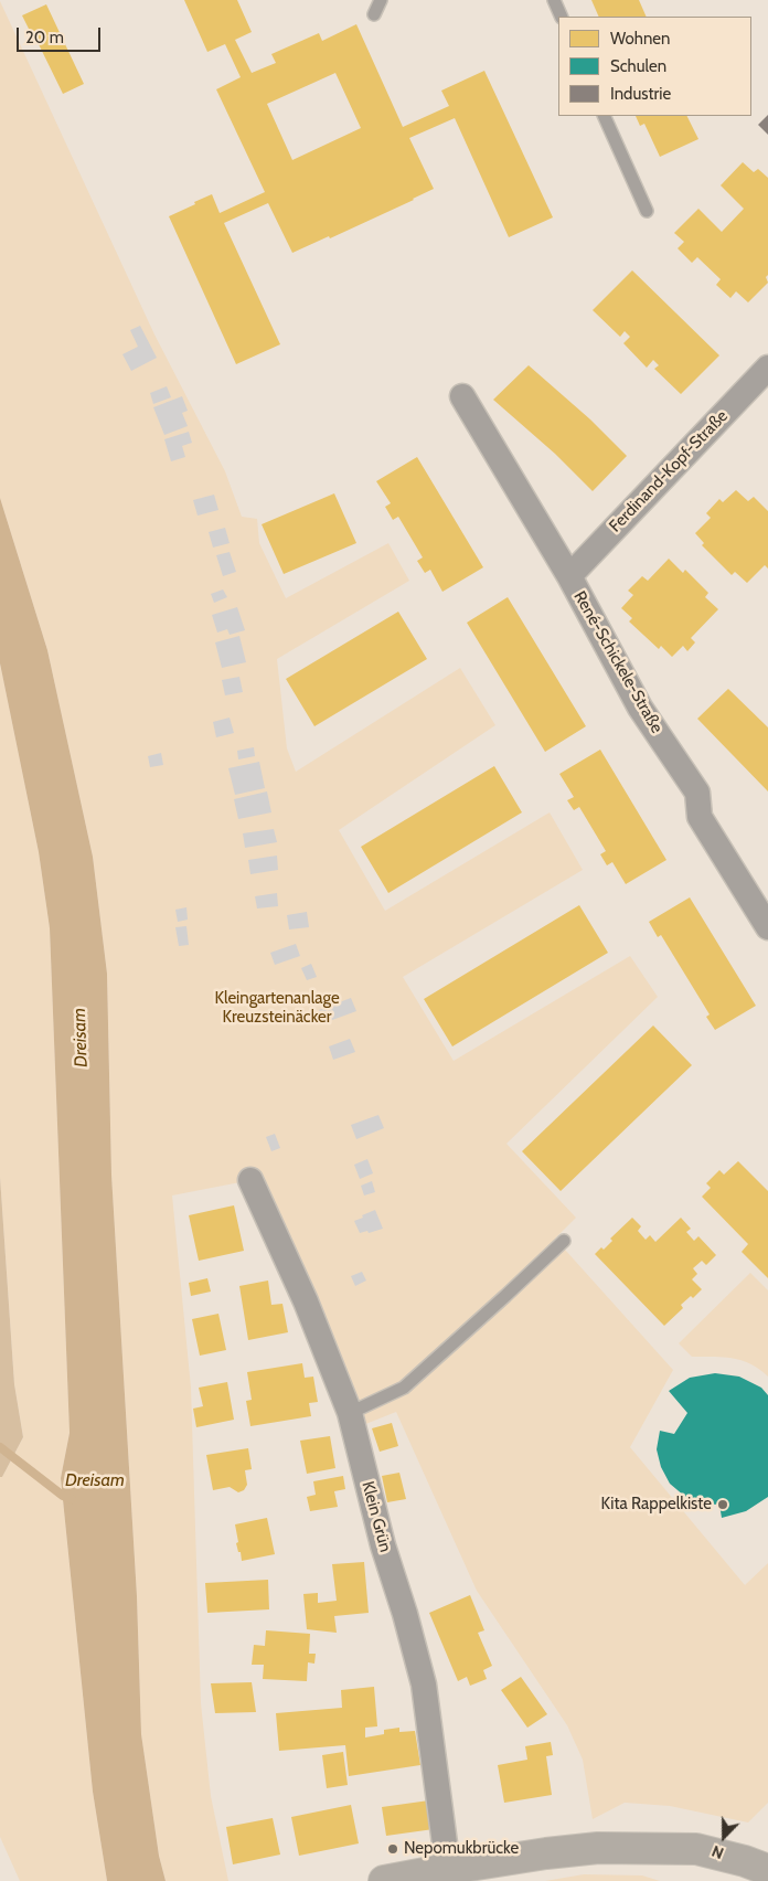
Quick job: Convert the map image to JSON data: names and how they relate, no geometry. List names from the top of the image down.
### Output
{
  "streets": {
    "street": ["Ferdinand-Kopf-Straße", "René-Schickele-Straße", "Klein Grün"]
  },
  "crossings": [
    ["Ferdinand-Kopf-Straße", "René-Schickele-Straße"]
  ],
  "water": ["Dreisam"],
  "parks": ["Kleingartenanlage Kreuzsteinäcker"],
  "places": ["Kita Rappelkiste", "Nepomukbrücke"],
  "legend": ["Wohnen", "Schulen", "Industrie"],
  "scale_bar": "20 m",
  "north": "bottom"
}
